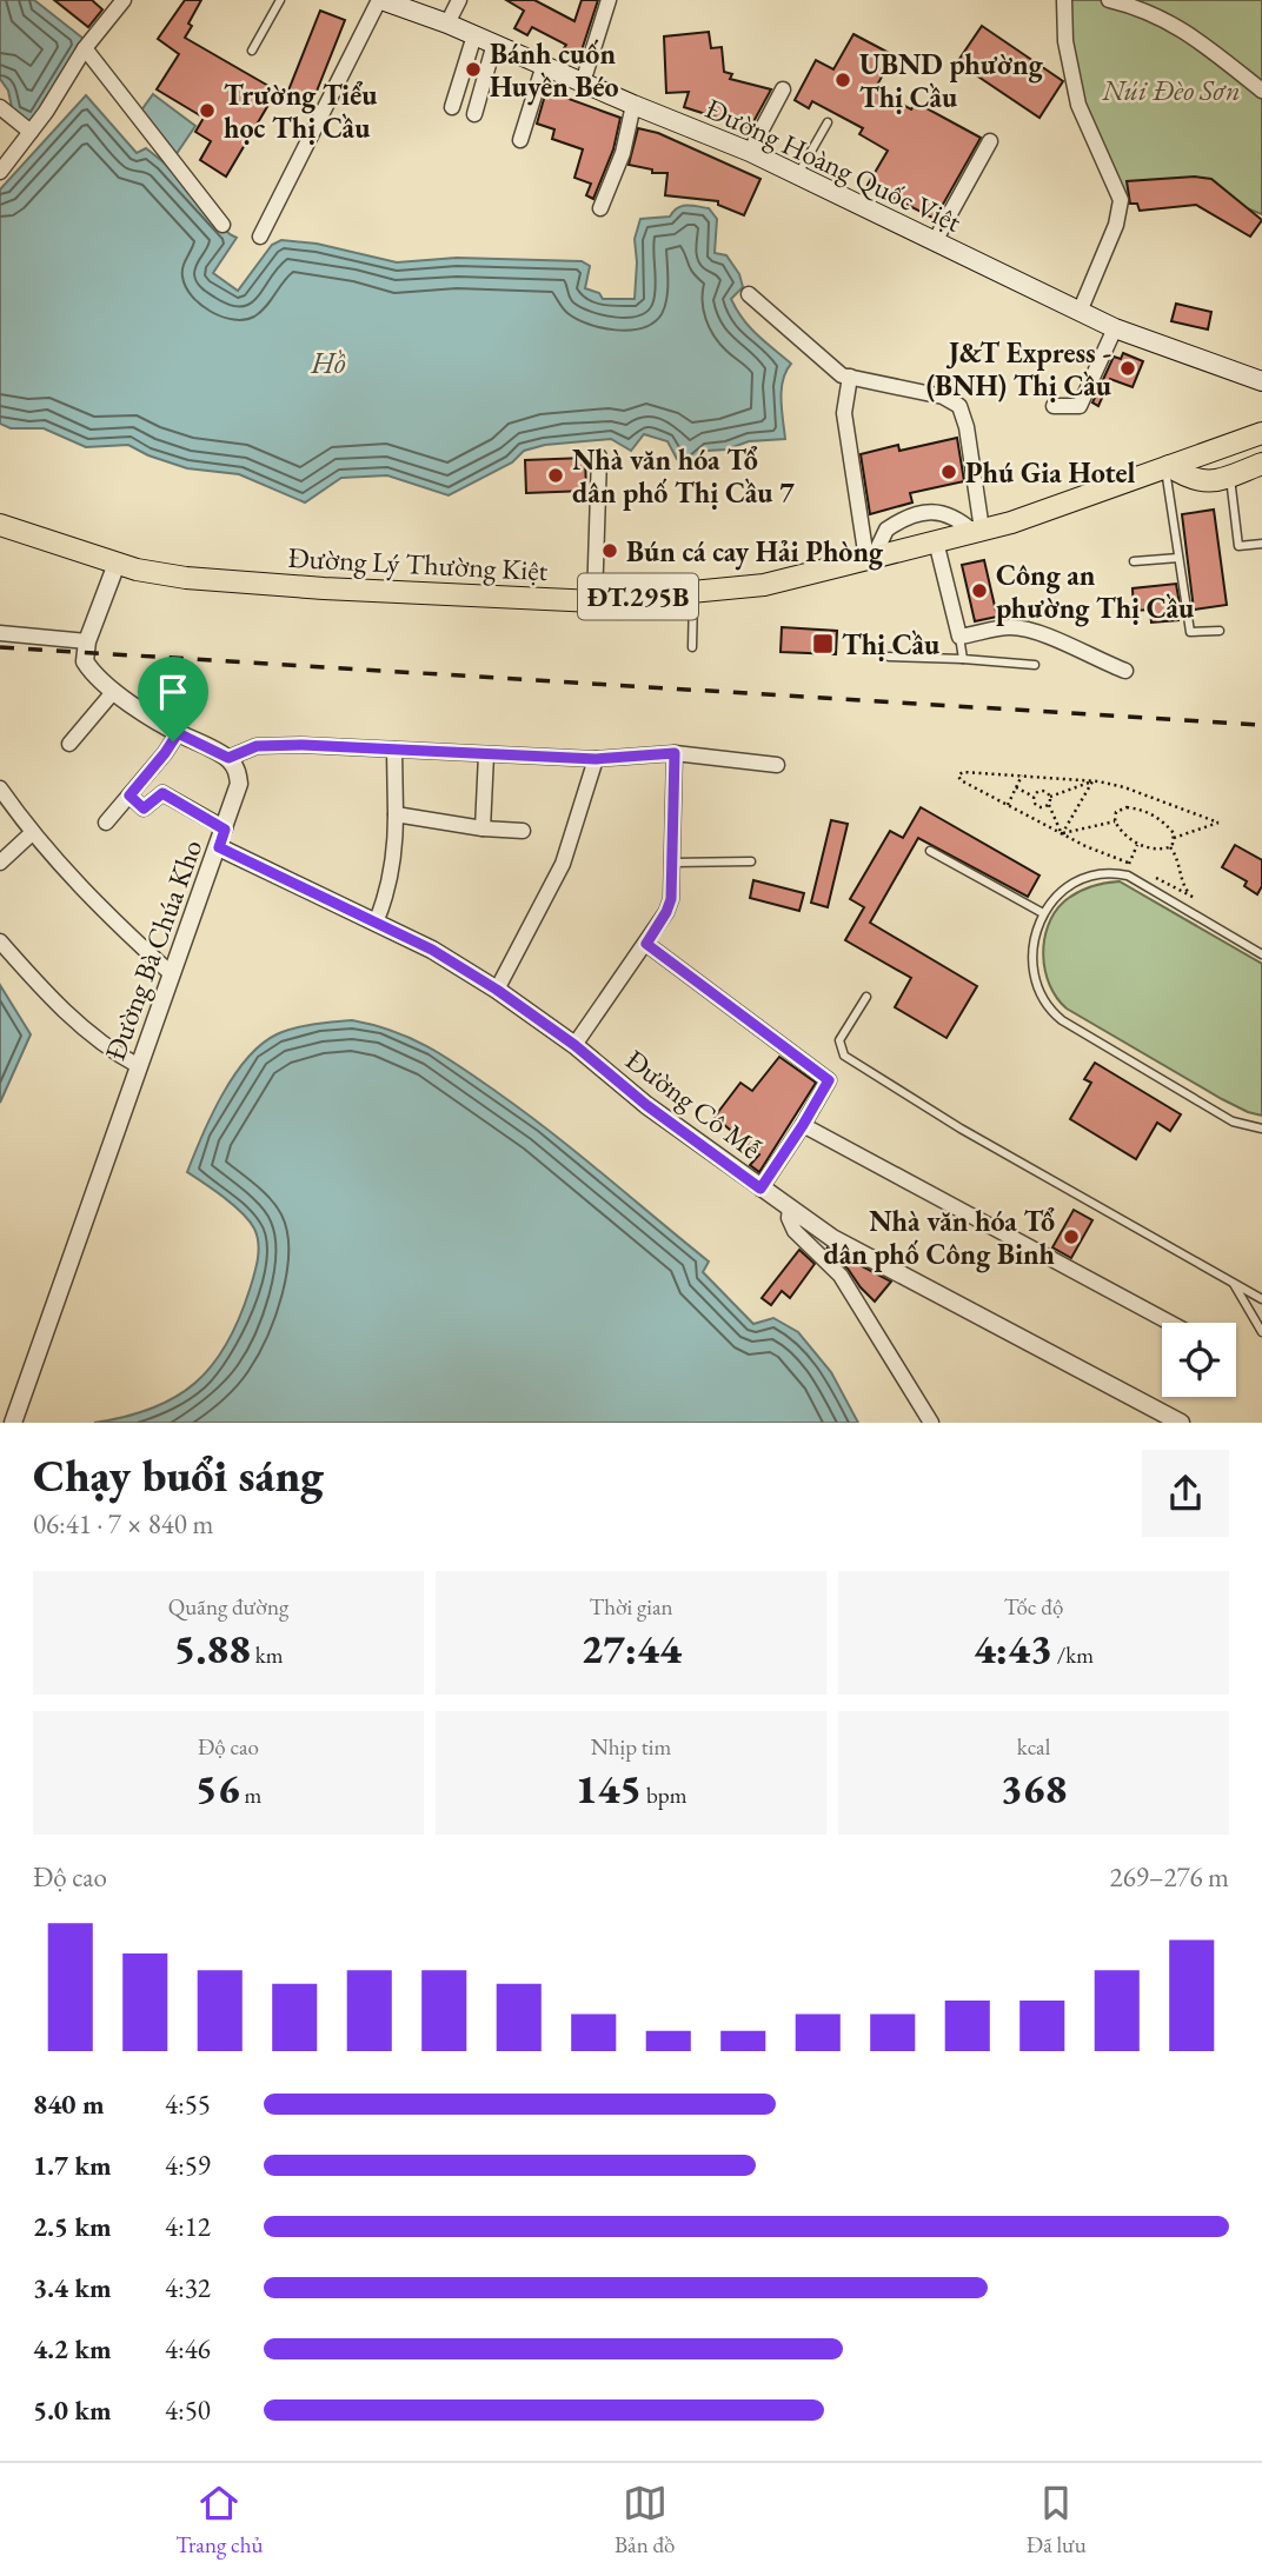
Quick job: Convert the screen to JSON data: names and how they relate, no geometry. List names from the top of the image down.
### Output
{
  "streets": {
    "main road": ["Đường Hoàng Quốc Việt", "Đường Lý Thường Kiệt", "ĐT.295B"],
    "street": ["Đường Bà Chúa Kho", "Đường Cô Mễ"]
  },
  "crossings": [
    ["Đường Bà Chúa Kho", "Đường Cô Mễ"]
  ],
  "water": ["Hồ"],
  "parks": ["Núi Đèo Sơn"],
  "places": {
    "other": [
      "Bánh cuốn Huyền Béo",
      "UBND phường Thị Cầu",
      "Trường Tiểu học Thị Cầu",
      "J&T Express - (BNH) Thị Cầu",
      "Phú Gia Hotel",
      "Nhà văn hóa Tổ dân phố Thị Cầu 7",
      "Bún cá cay Hải Phòng",
      "Công an phường Thị Cầu",
      "Nhà văn hóa Tổ dân phố Công Binh"
    ],
    "transit": ["Thị Cầu"]
  },
  "page": {
    "heading": ["Chạy buổi sáng", "06:41 · 7 × 840 m"],
    "stats": [
      ["Quãng đường", "5.88 km"],
      ["Thời gian", "27:44"],
      ["Tốc độ", "4:43 /km"],
      ["Độ cao", "56 m"],
      ["Nhịp tim", "145 bpm"],
      ["kcal", "368"]
    ],
    "chart": ["Độ cao", "269–276 m"],
    "list": [
      {
        "name": "840 m",
        "note": "4:55"
      },
      {
        "name": "1.7 km",
        "note": "4:59"
      },
      {
        "name": "2.5 km",
        "note": "4:12"
      },
      {
        "name": "3.4 km",
        "note": "4:32"
      },
      {
        "name": "4.2 km",
        "note": "4:46"
      },
      {
        "name": "5.0 km",
        "note": "4:50"
      }
    ],
    "tabs": ["Trang chủ", "Bản đồ", "Đã lưu"]
  }
}
